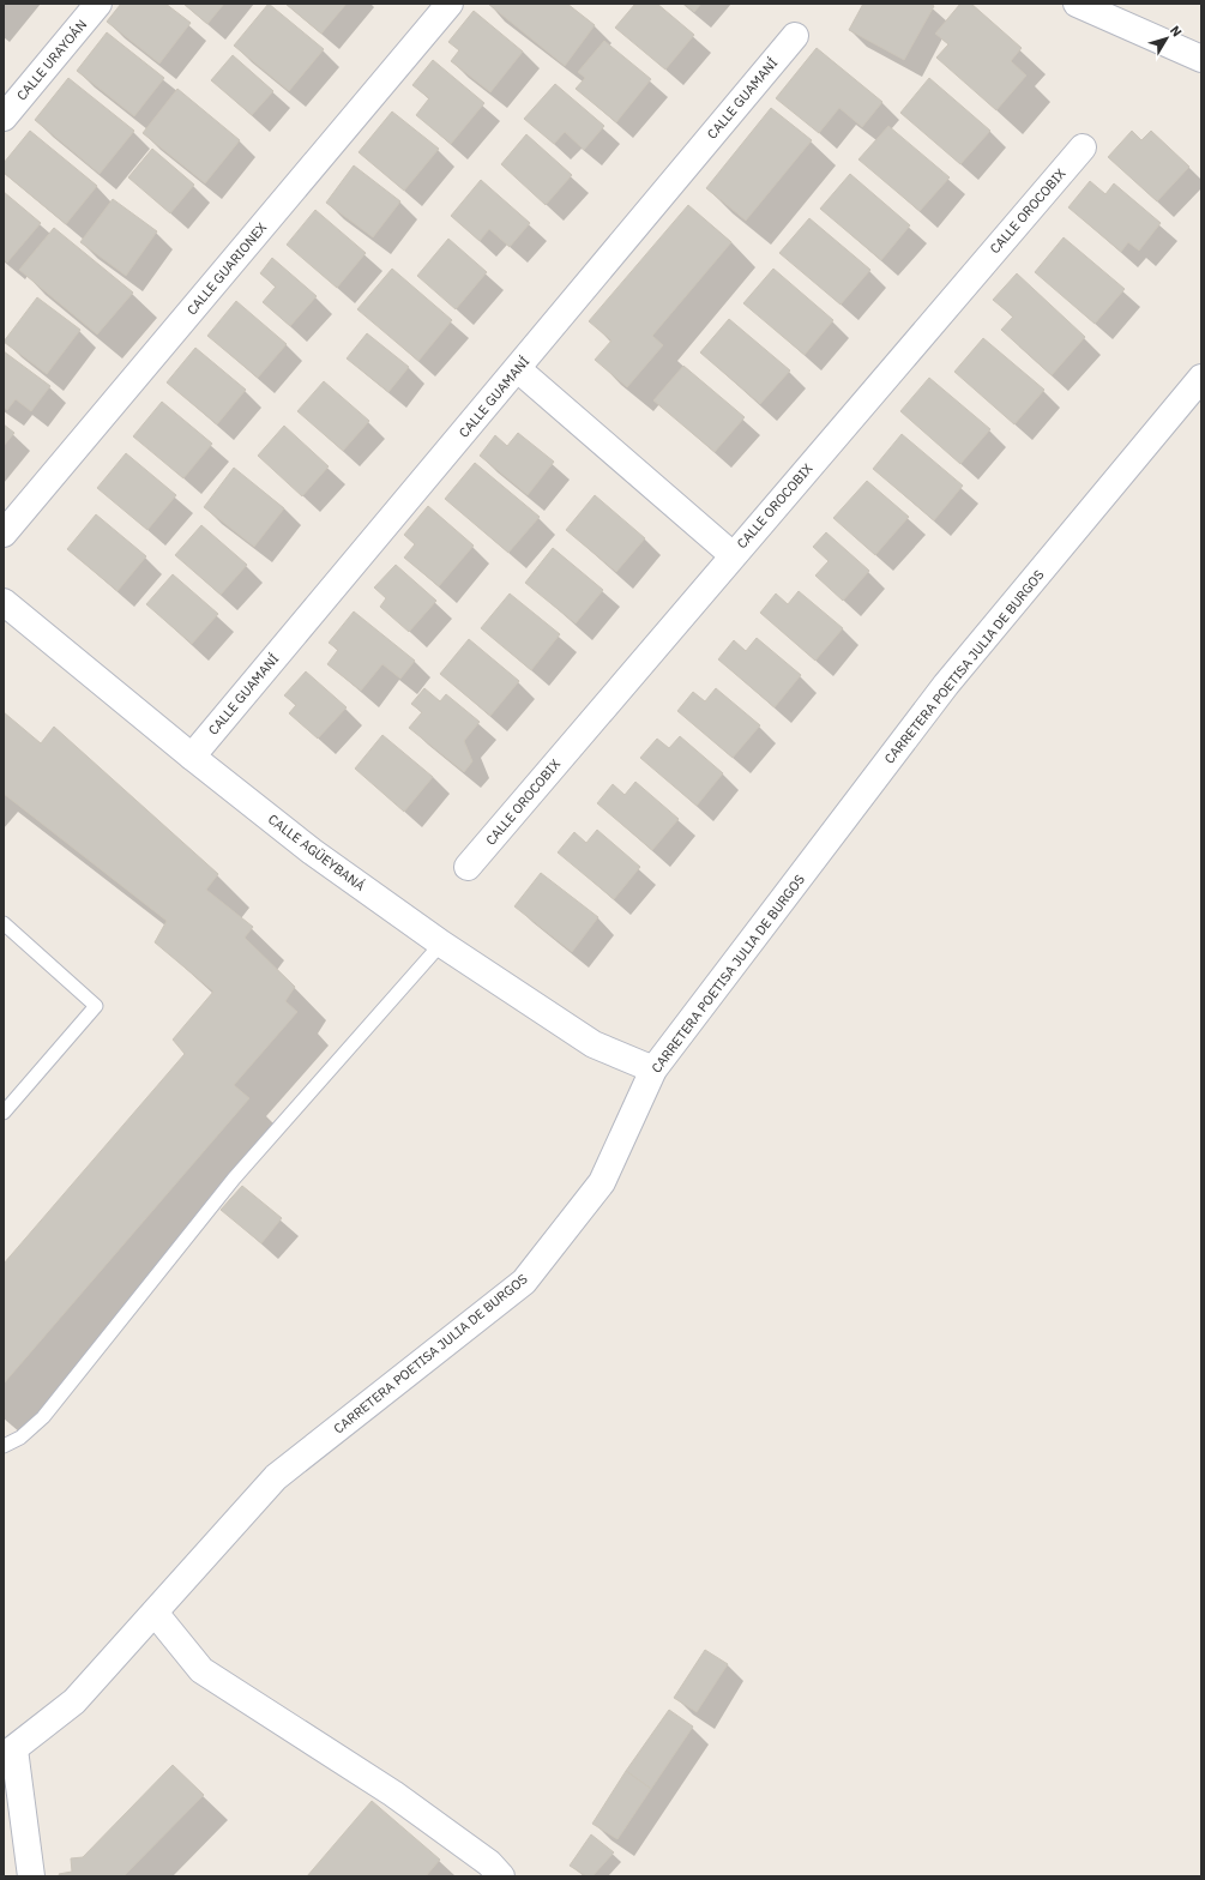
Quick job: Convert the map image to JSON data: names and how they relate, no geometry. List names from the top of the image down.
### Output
{
  "streets": {
    "street": [
      "CALLE URAYOÁN",
      "CALLE GUAMANÍ",
      "CALLE OROCOBIX",
      "CALLE GUARIONEX",
      "CARRETERA POETISA JULIA DE BURGOS",
      "CALLE AGÜEYBANÁ"
    ]
  },
  "crossings": [
    ["CALLE GUAMANÍ", "CALLE AGÜEYBANÁ"],
    ["CARRETERA POETISA JULIA DE BURGOS", "CALLE AGÜEYBANÁ"]
  ],
  "north": "top right"
}
